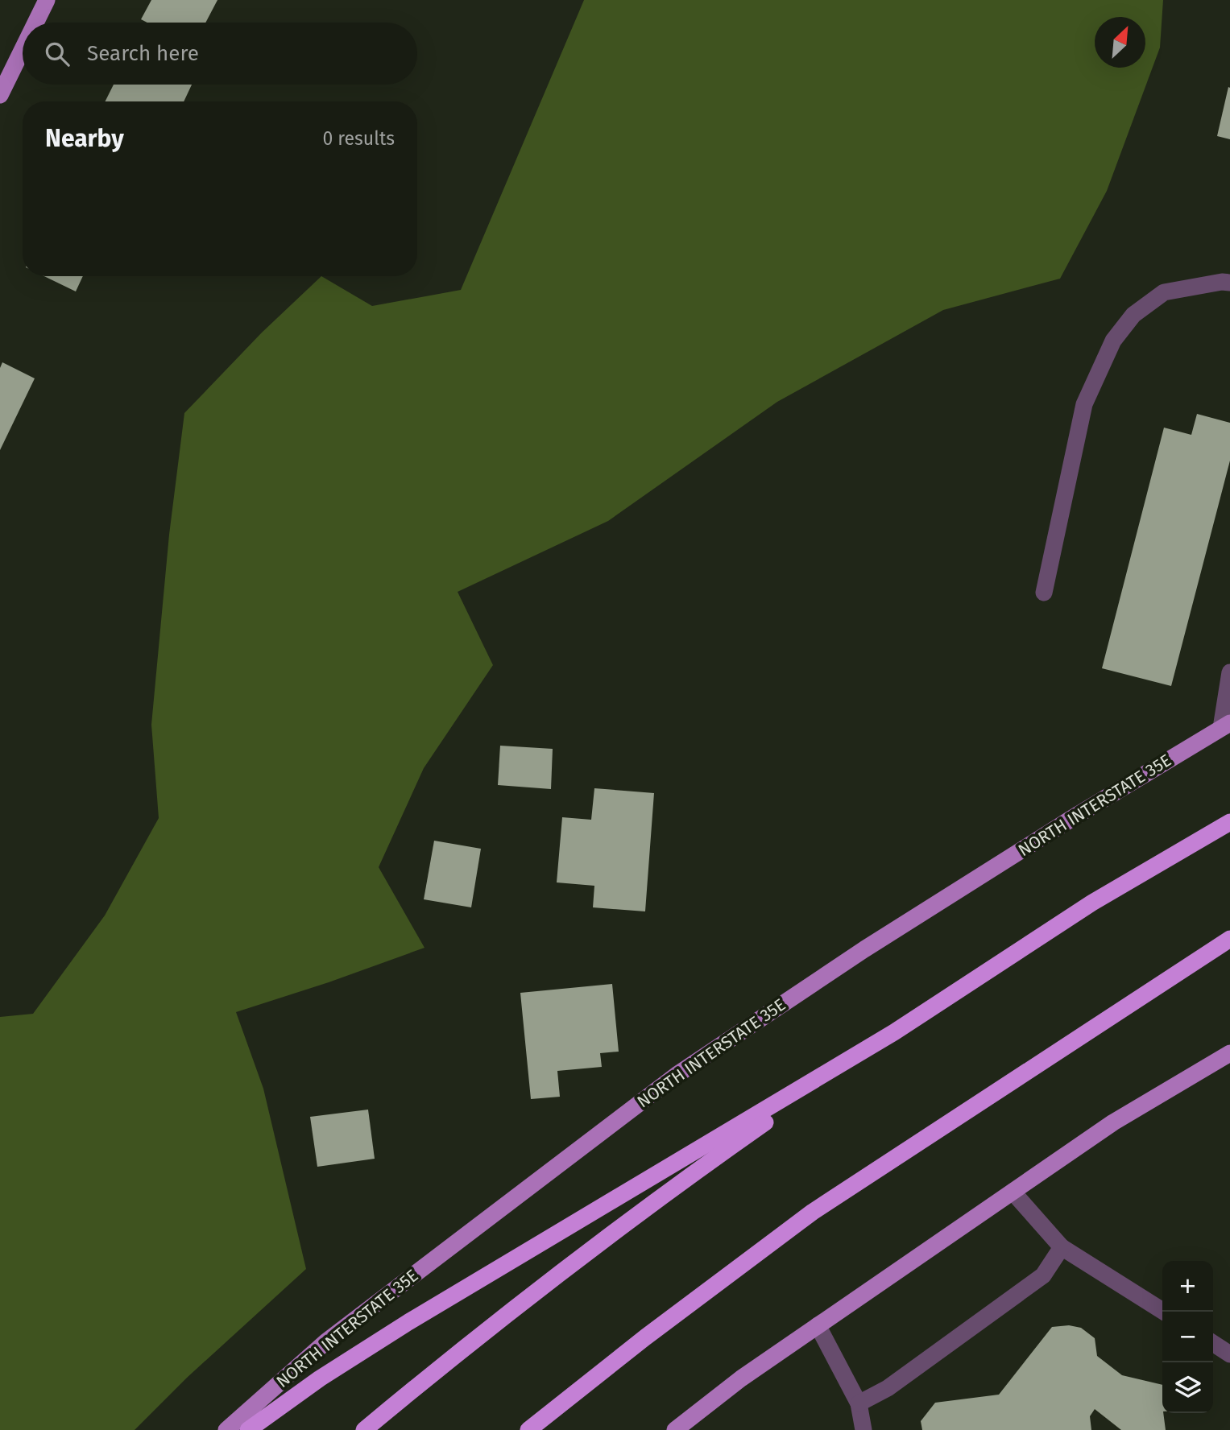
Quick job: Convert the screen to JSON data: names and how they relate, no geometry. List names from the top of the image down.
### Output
{
  "streets": {
    "main road": ["NORTH INTERSTATE 35E"]
  },
  "north": "top right",
  "page": {
    "search": "Search here",
    "heading": ["Nearby", "0 results"],
    "map_buttons": ["+", "−"]
  }
}
